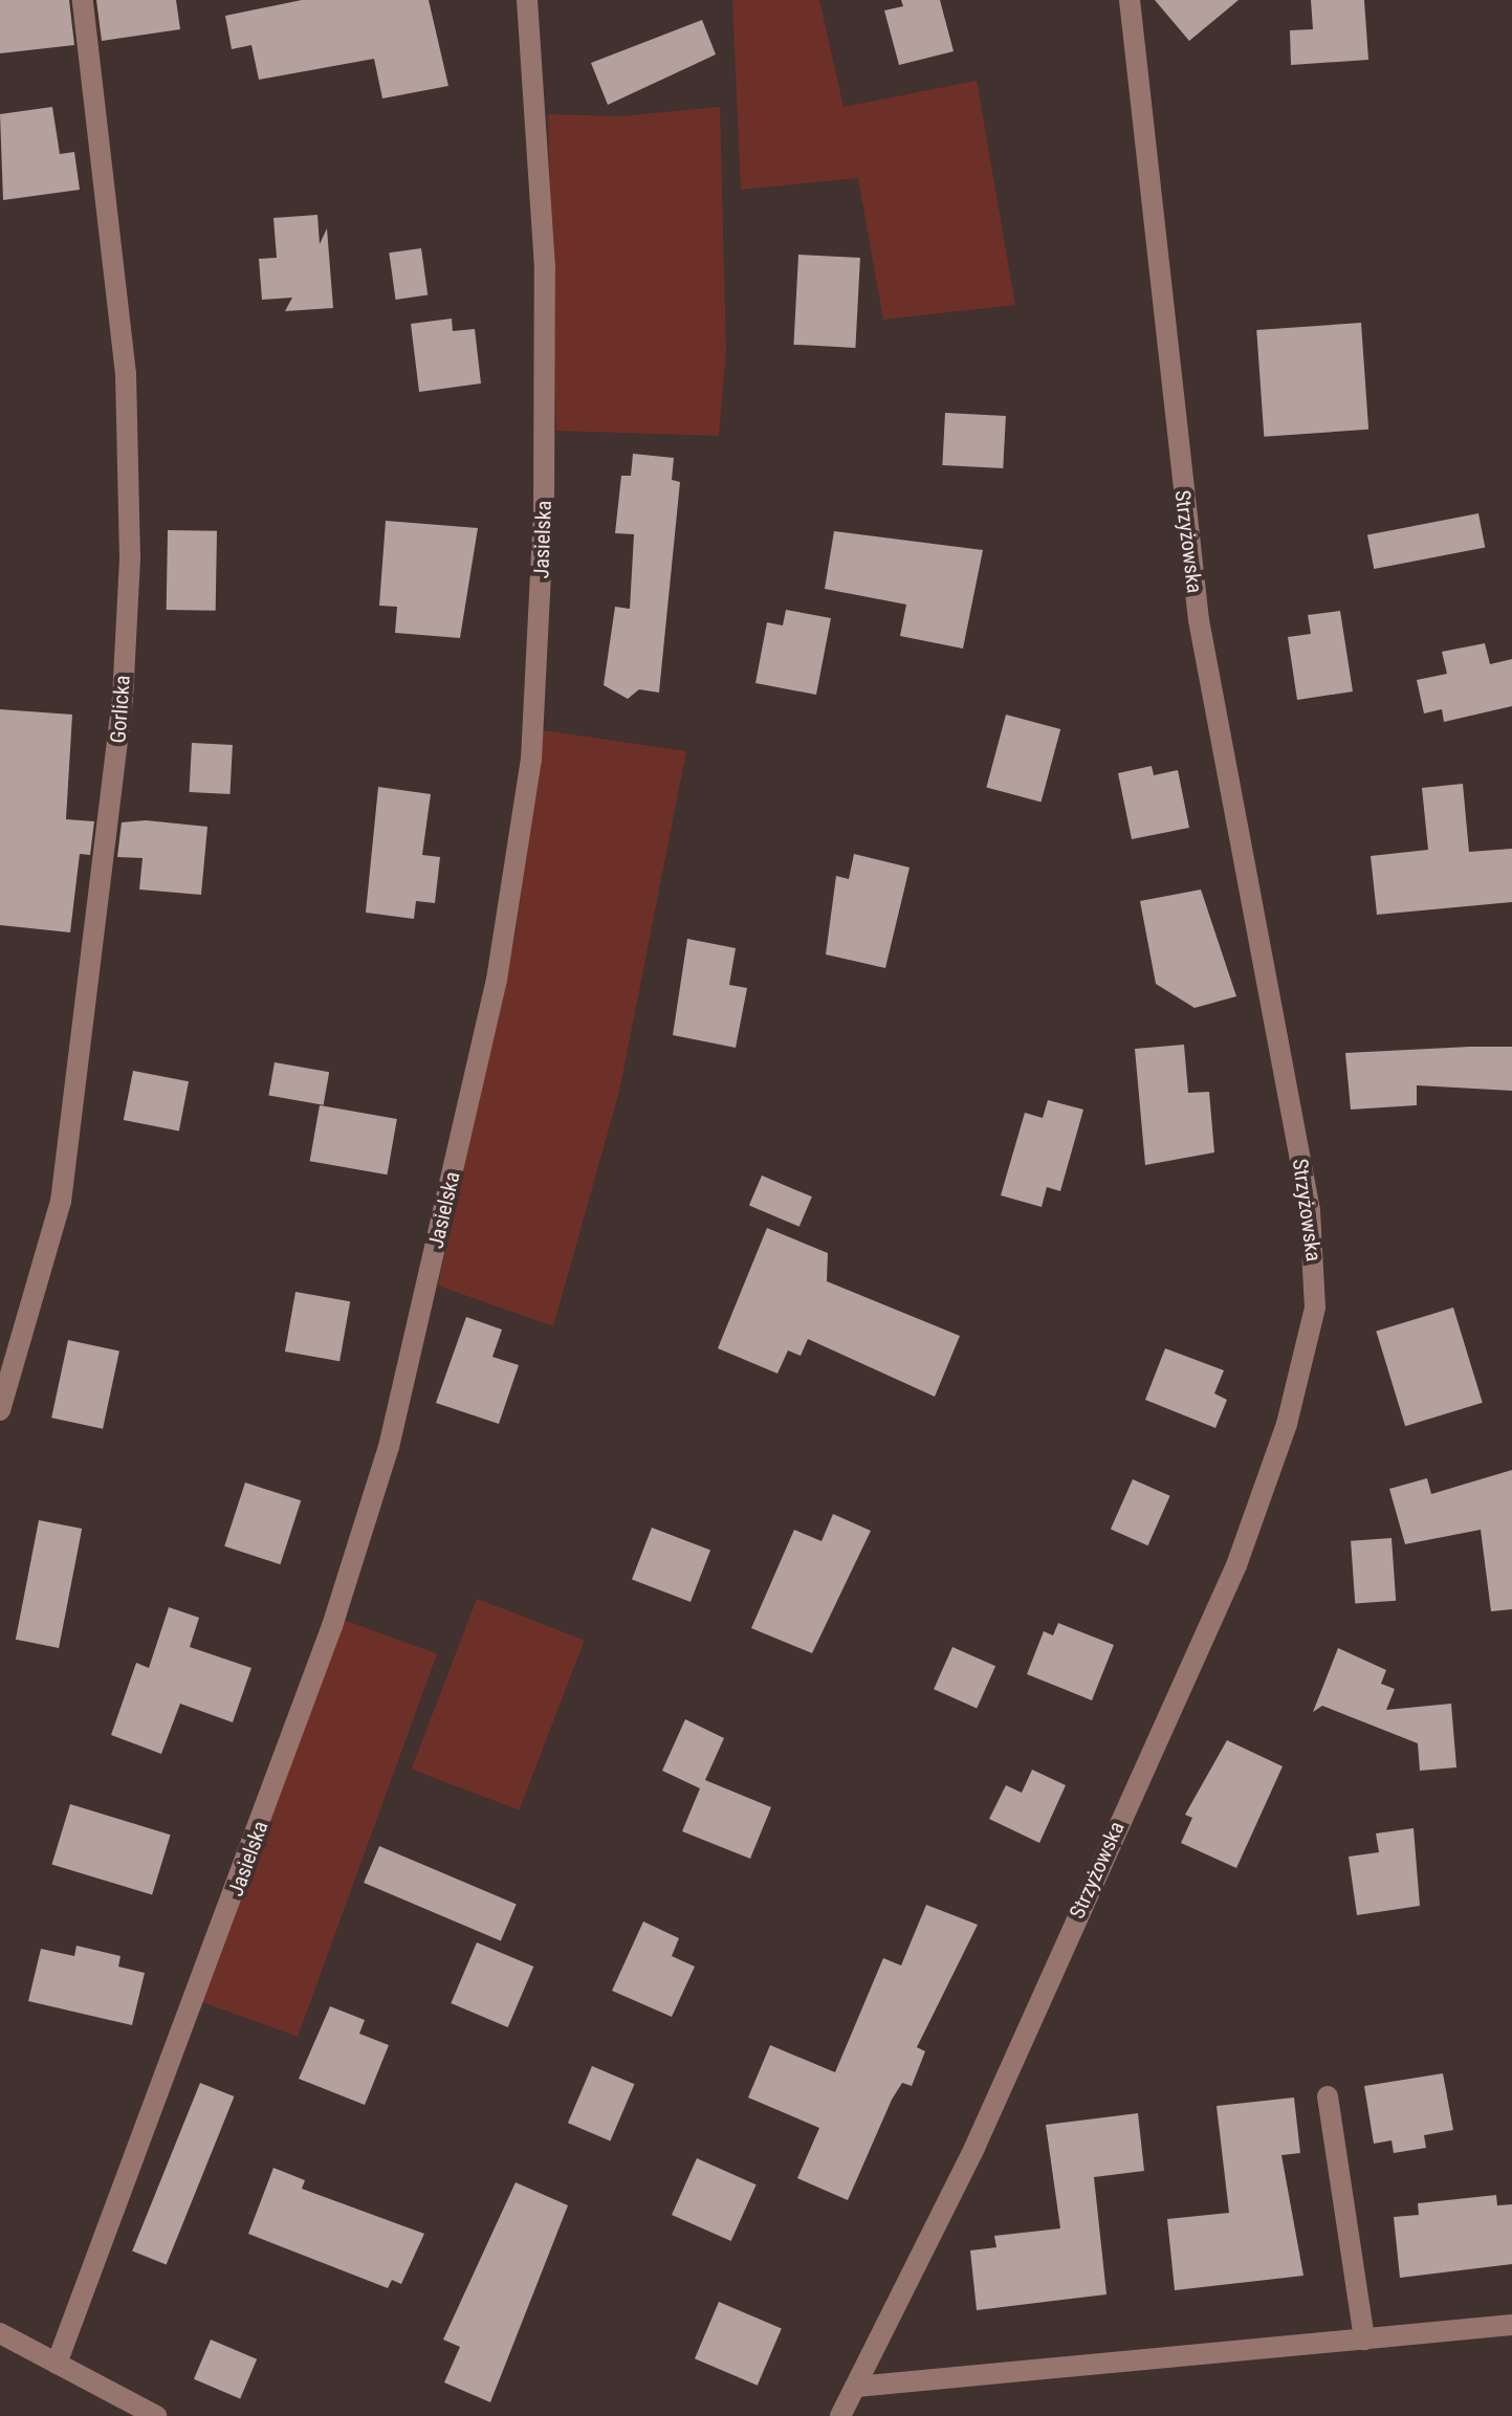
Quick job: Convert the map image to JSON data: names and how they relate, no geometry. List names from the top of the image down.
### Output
{
  "streets": {
    "street": ["Jasielska", "Strzyżowska", "Gorlicka"]
  }
}
